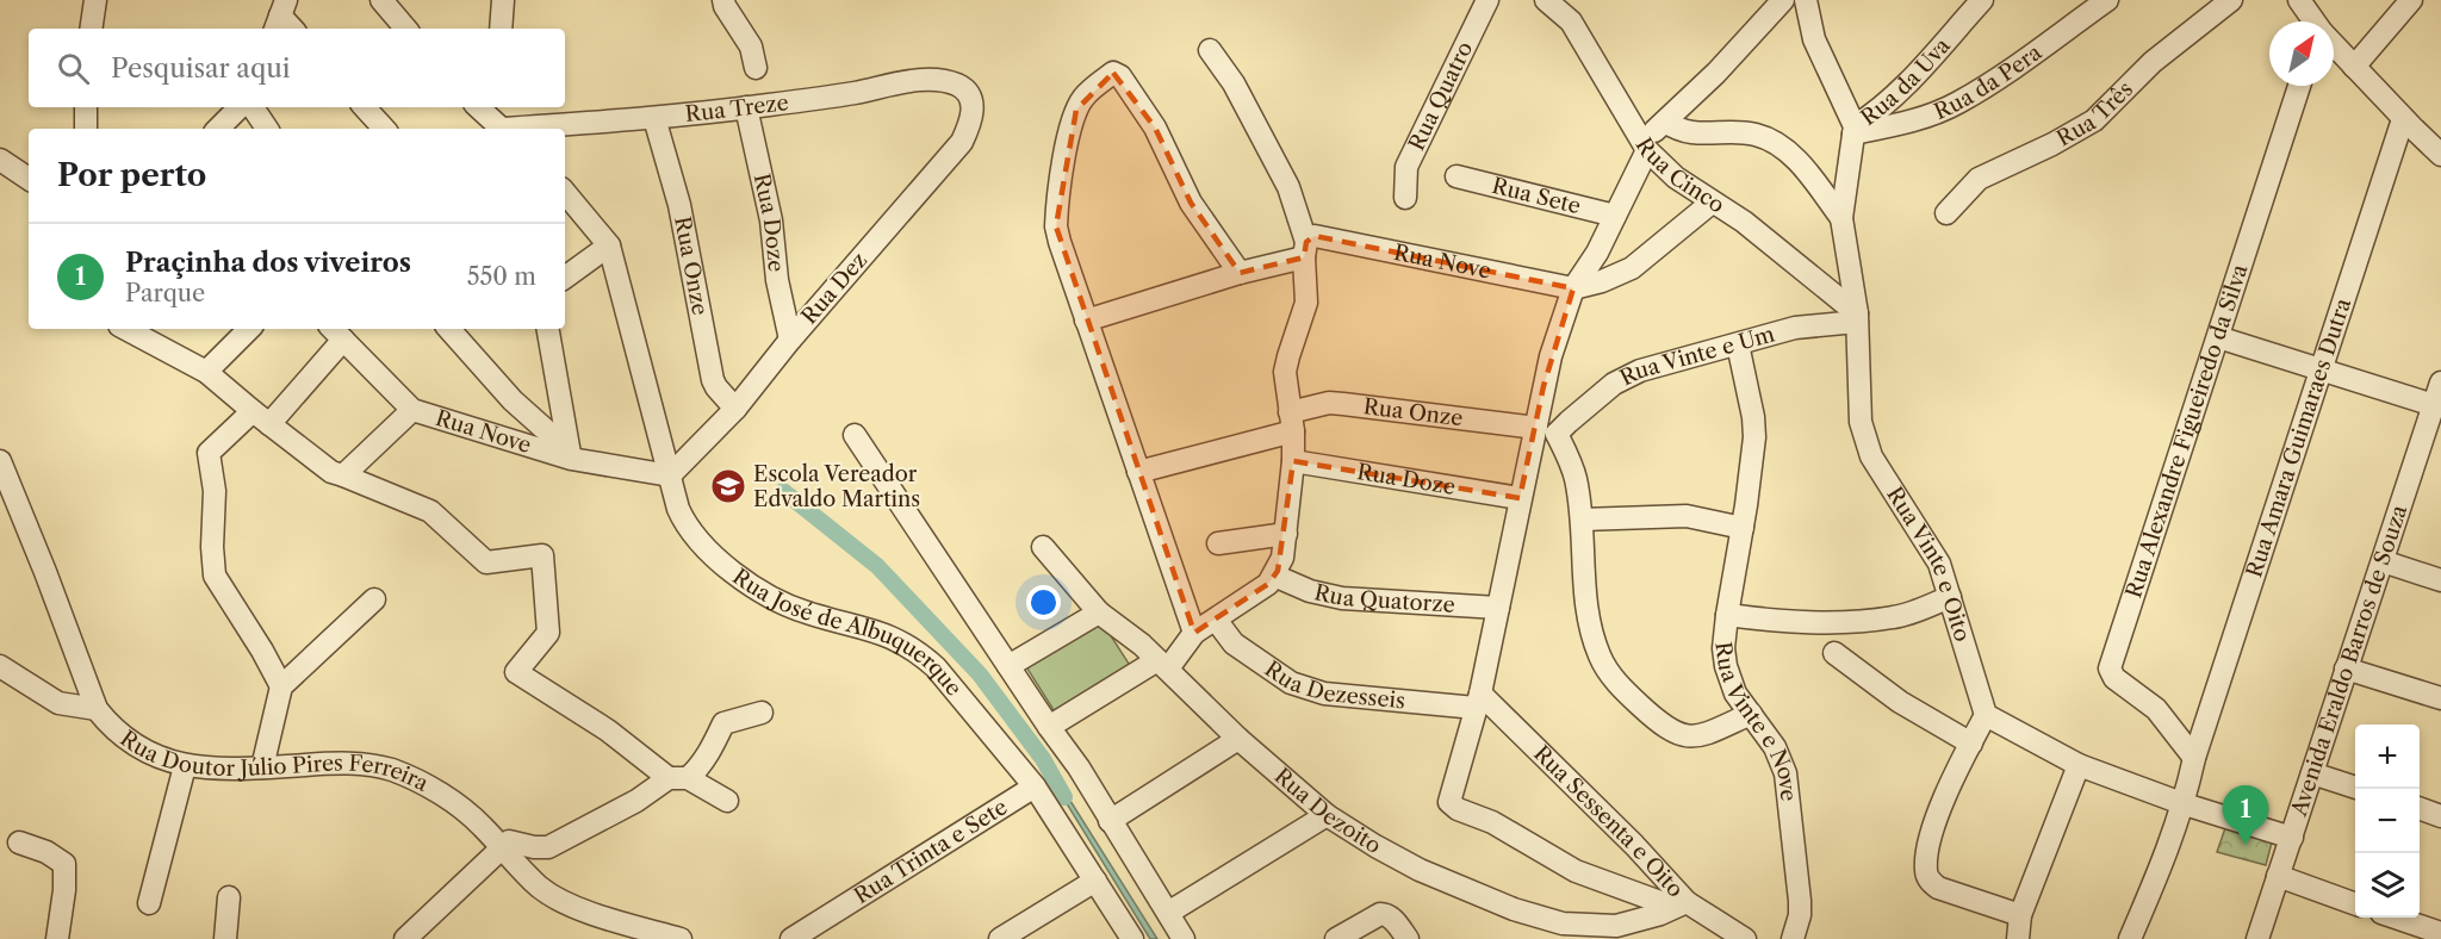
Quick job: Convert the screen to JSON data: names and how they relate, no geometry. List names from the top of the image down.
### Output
{
  "streets": {
    "street": [
      "Rua da Uva",
      "Rua da Pera",
      "Rua Quatro",
      "Rua Treze",
      "Rua Três",
      "Rua Cinco",
      "Rua Sete",
      "Rua Doze",
      "Rua Nove",
      "Rua Onze",
      "Rua Dez",
      "Rua Vinte e Um",
      "Rua Alexandre Figueiredo da Silva",
      "Rua Amara Guimaraes Dutra",
      "Rua Vinte e Oito",
      "Rua Quatorze",
      "Rua José de Albuquerque",
      "Avenida Eraldo Barros de Souza",
      "Rua Dezesseis",
      "Rua Vinte e Nove",
      "Rua Doutor Júlio Pires Ferreira",
      "Rua Dezoito",
      "Rua Sessenta e Oito",
      "Rua Trinta e Sete"
    ]
  },
  "crossings": [
    ["Rua da Uva", "Rua da Pera"],
    ["Rua Treze", "Rua Doze"],
    ["Rua Treze", "Rua Onze"],
    ["Rua Treze", "Rua Dez"],
    ["Rua Cinco", "Rua Vinte e Um"],
    ["Rua Cinco", "Rua Vinte e Oito"],
    ["Rua Doze", "Rua Dez"],
    ["Rua Nove", "Rua Dez"],
    ["Rua Nove", "Rua José de Albuquerque"],
    ["Rua Onze", "Rua Dez"],
    ["Rua Onze", "Rua Vinte e Um"],
    ["Rua Dez", "Rua José de Albuquerque"],
    ["Rua Vinte e Um", "Rua Vinte e Oito"],
    ["Rua Vinte e Um", "Rua Vinte e Nove"],
    ["Rua Alexandre Figueiredo da Silva", "Rua Amara Guimaraes Dutra"],
    ["Rua José de Albuquerque", "Rua Trinta e Sete"],
    ["Rua Dezesseis", "Rua Sessenta e Oito"],
    ["Rua Dezoito", "Rua Sessenta e Oito"]
  ],
  "places": {
    "school or university": ["Escola Vereador Edvaldo Martins"]
  },
  "north": "top right",
  "page": {
    "search": "Pesquisar aqui",
    "heading": "Por perto",
    "list": [
      {
        "mark": "1",
        "name": "Praçinha dos viveiros",
        "note": "Parque",
        "value": "550 m"
      }
    ],
    "map_buttons": ["+", "−"],
    "pins": "1"
  }
}
